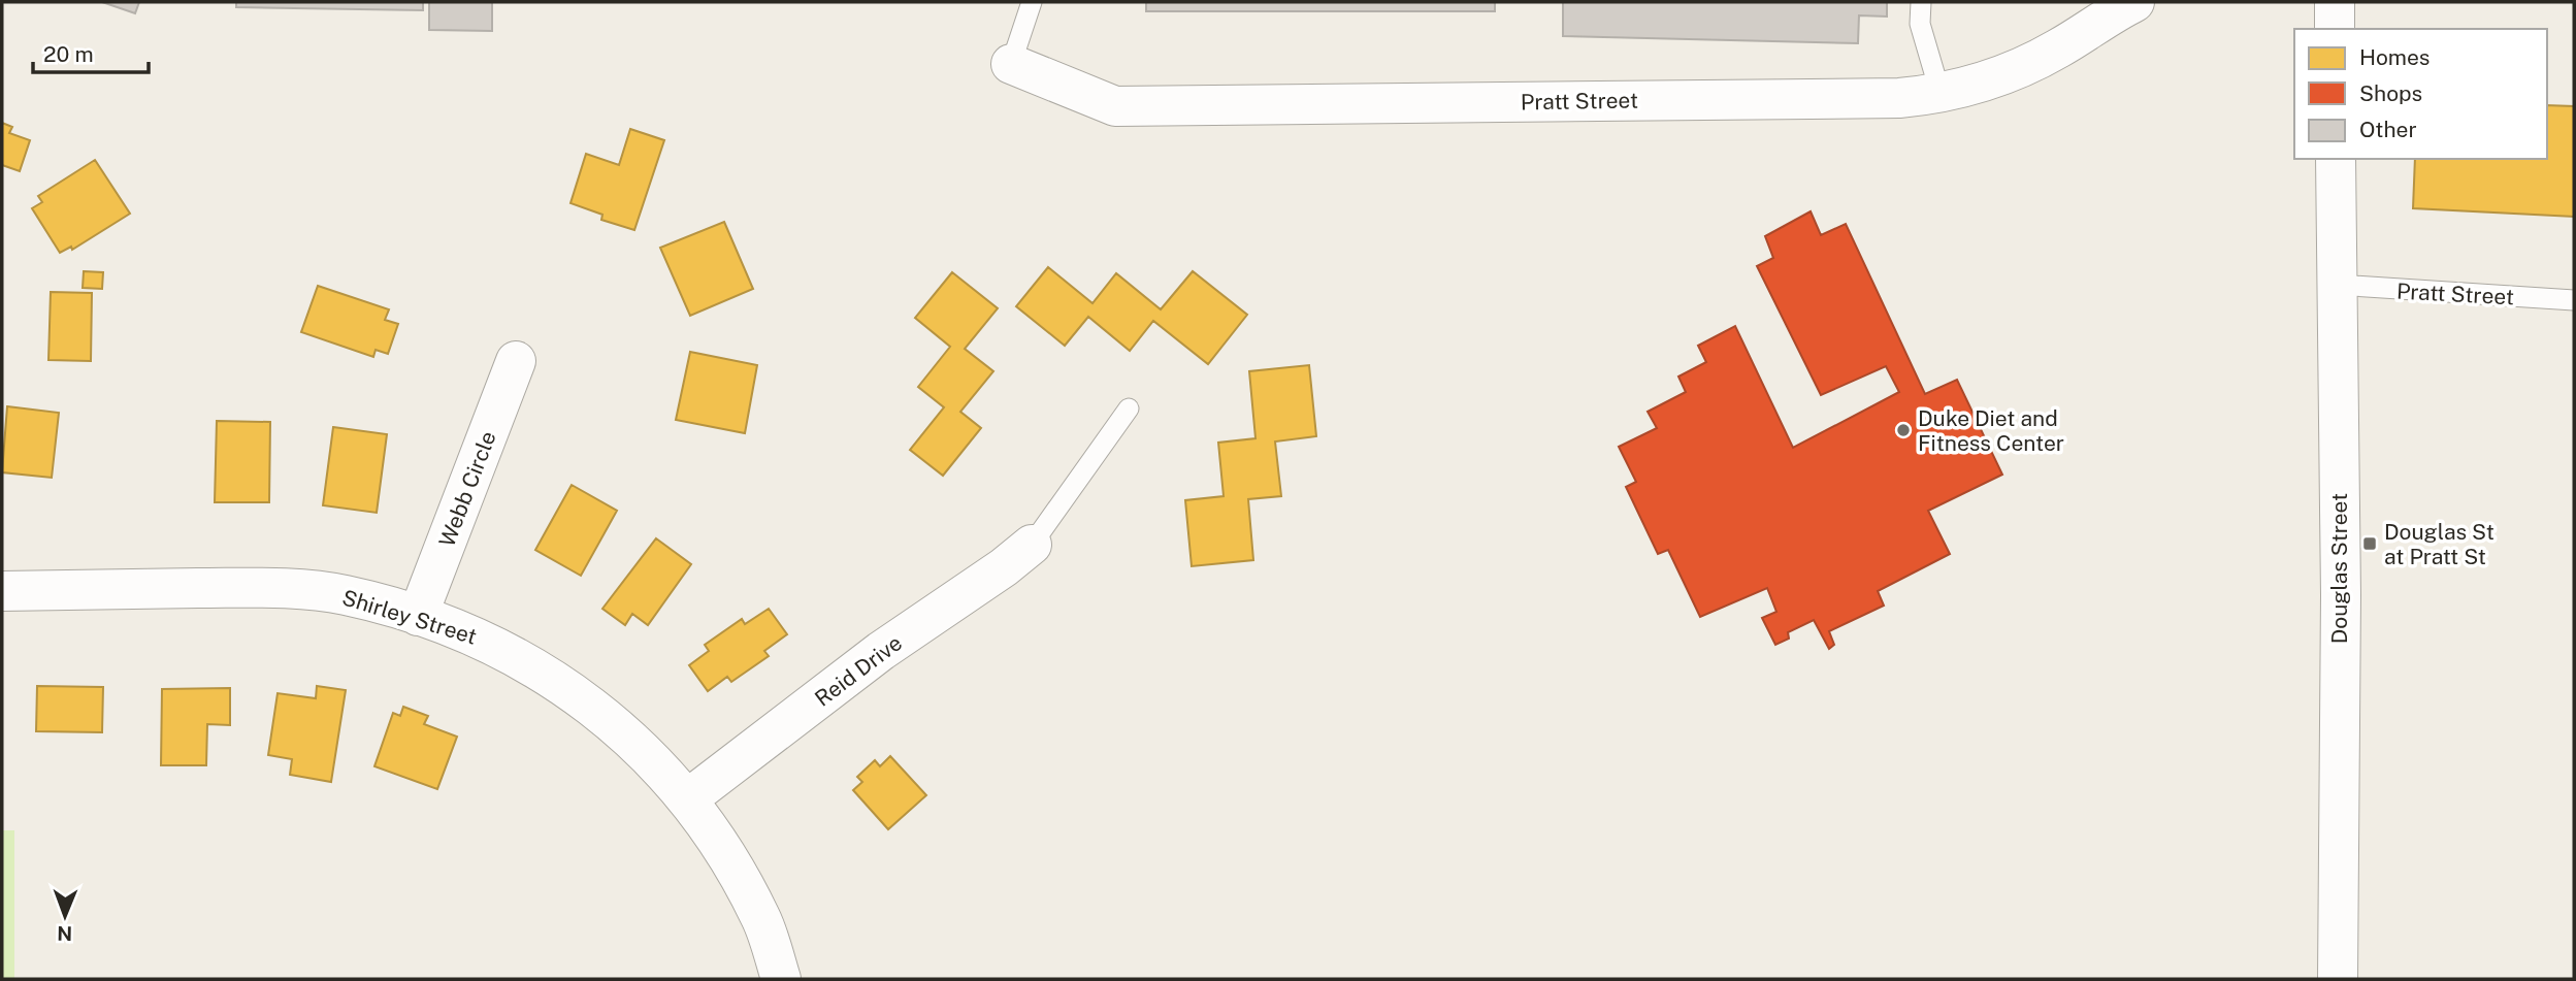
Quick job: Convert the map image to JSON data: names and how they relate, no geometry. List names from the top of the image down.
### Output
{
  "streets": {
    "street": [
      "Pratt Street",
      "Webb Circle",
      "Douglas Street",
      "Shirley Street",
      "Reid Drive"
    ]
  },
  "crossings": [
    ["Pratt Street", "Douglas Street"],
    ["Webb Circle", "Shirley Street"],
    ["Shirley Street", "Reid Drive"]
  ],
  "places": {
    "other": ["Duke Diet and Fitness Center"],
    "transit": ["Douglas St at Pratt St"]
  },
  "legend": ["Homes", "Shops", "Other"],
  "scale_bar": "20 m",
  "north": "bottom"
}
